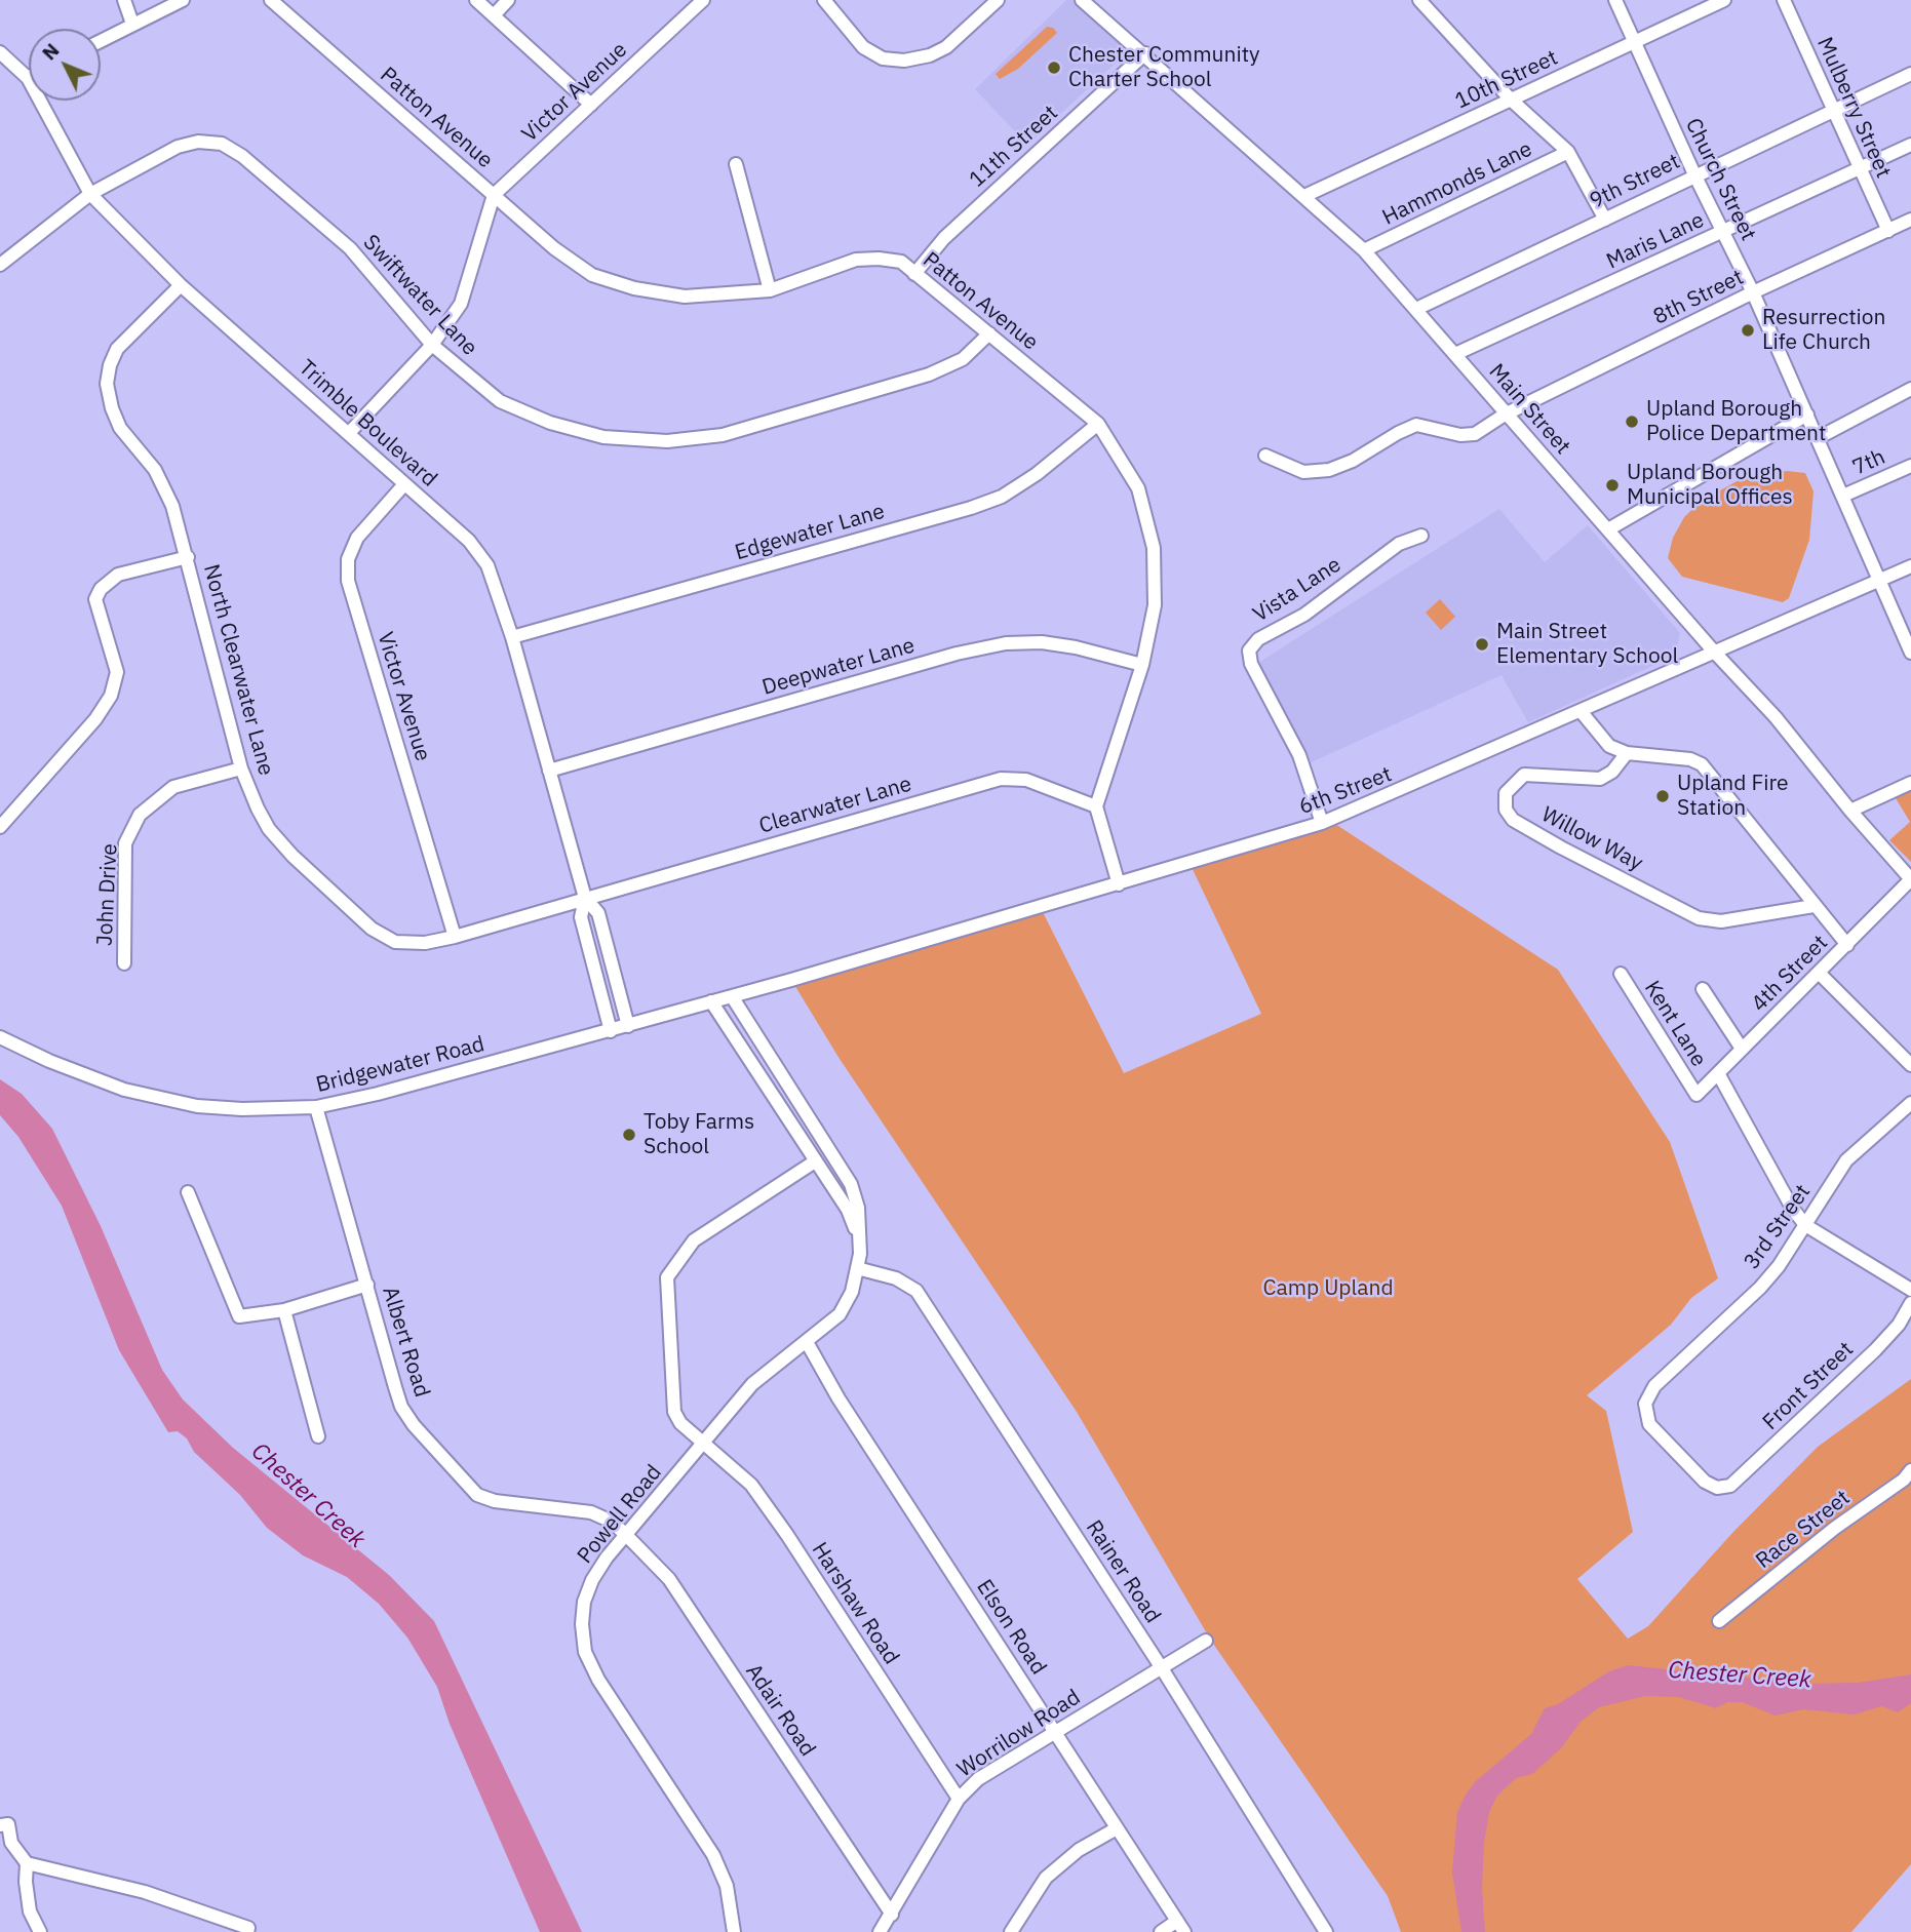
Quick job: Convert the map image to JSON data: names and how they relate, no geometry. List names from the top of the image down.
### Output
{
  "streets": {
    "street": [
      "10th Street",
      "Victor Avenue",
      "Mulberry Street",
      "Patton Avenue",
      "11th Street",
      "Church Street",
      "9th Street",
      "Hammonds Lane",
      "Maris Lane",
      "Swiftwater Lane",
      "8th Street",
      "Main Street",
      "Trimble Boulevard",
      "7th",
      "Edgewater Lane",
      "Vista Lane",
      "Deepwater Lane",
      "North Clearwater Lane",
      "6th Street",
      "Clearwater Lane",
      "Willow Way",
      "John Drive",
      "4th Street",
      "Kent Lane",
      "Bridgewater Road",
      "3rd Street",
      "Albert Road",
      "Front Street",
      "Powell Road",
      "Race Street",
      "Rainer Road",
      "Harshaw Road",
      "Elson Road",
      "Adair Road",
      "Worrilow Road"
    ]
  },
  "crossings": [
    ["10th Street", "Church Street"],
    ["10th Street", "Main Street"],
    ["Victor Avenue", "Patton Avenue"],
    ["Victor Avenue", "Trimble Boulevard"],
    ["Victor Avenue", "North Clearwater Lane"],
    ["Mulberry Street", "9th Street"],
    ["Mulberry Street", "Maris Lane"],
    ["Mulberry Street", "8th Street"],
    ["Patton Avenue", "11th Street"],
    ["Patton Avenue", "Swiftwater Lane"],
    ["Patton Avenue", "Edgewater Lane"],
    ["Patton Avenue", "Deepwater Lane"],
    ["Patton Avenue", "Clearwater Lane"],
    ["11th Street", "Main Street"],
    ["Church Street", "9th Street"],
    ["Church Street", "Maris Lane"],
    ["Church Street", "8th Street"],
    ["Church Street", "7th"],
    ["Church Street", "6th Street"],
    ["9th Street", "Main Street"],
    ["Hammonds Lane", "Main Street"],
    ["Maris Lane", "Main Street"],
    ["Swiftwater Lane", "Trimble Boulevard"],
    ["8th Street", "Main Street"],
    ["Main Street", "6th Street"],
    ["Main Street", "4th Street"],
    ["Trimble Boulevard", "Edgewater Lane"],
    ["Trimble Boulevard", "Deepwater Lane"],
    ["Trimble Boulevard", "North Clearwater Lane"],
    ["Trimble Boulevard", "Clearwater Lane"],
    ["Trimble Boulevard", "Bridgewater Road"],
    ["Vista Lane", "6th Street"],
    ["North Clearwater Lane", "Clearwater Lane"],
    ["North Clearwater Lane", "John Drive"],
    ["6th Street", "Bridgewater Road"],
    ["4th Street", "Kent Lane"],
    ["Bridgewater Road", "Albert Road"],
    ["Bridgewater Road", "Powell Road"],
    ["3rd Street", "Front Street"],
    ["Albert Road", "Powell Road"],
    ["Albert Road", "Adair Road"],
    ["Powell Road", "Rainer Road"],
    ["Powell Road", "Harshaw Road"],
    ["Powell Road", "Elson Road"],
    ["Powell Road", "Adair Road"],
    ["Rainer Road", "Worrilow Road"],
    ["Harshaw Road", "Worrilow Road"],
    ["Elson Road", "Worrilow Road"],
    ["Adair Road", "Worrilow Road"]
  ],
  "water": ["Chester Creek"],
  "parks": ["Camp Upland"],
  "places": [
    "Chester Community Charter School",
    "Resurrection Life Church",
    "Upland Borough Police Department",
    "Upland Borough Municipal Offices",
    "Main Street Elementary School",
    "Upland Fire Station",
    "Toby Farms School"
  ],
  "north": "top left"
}
